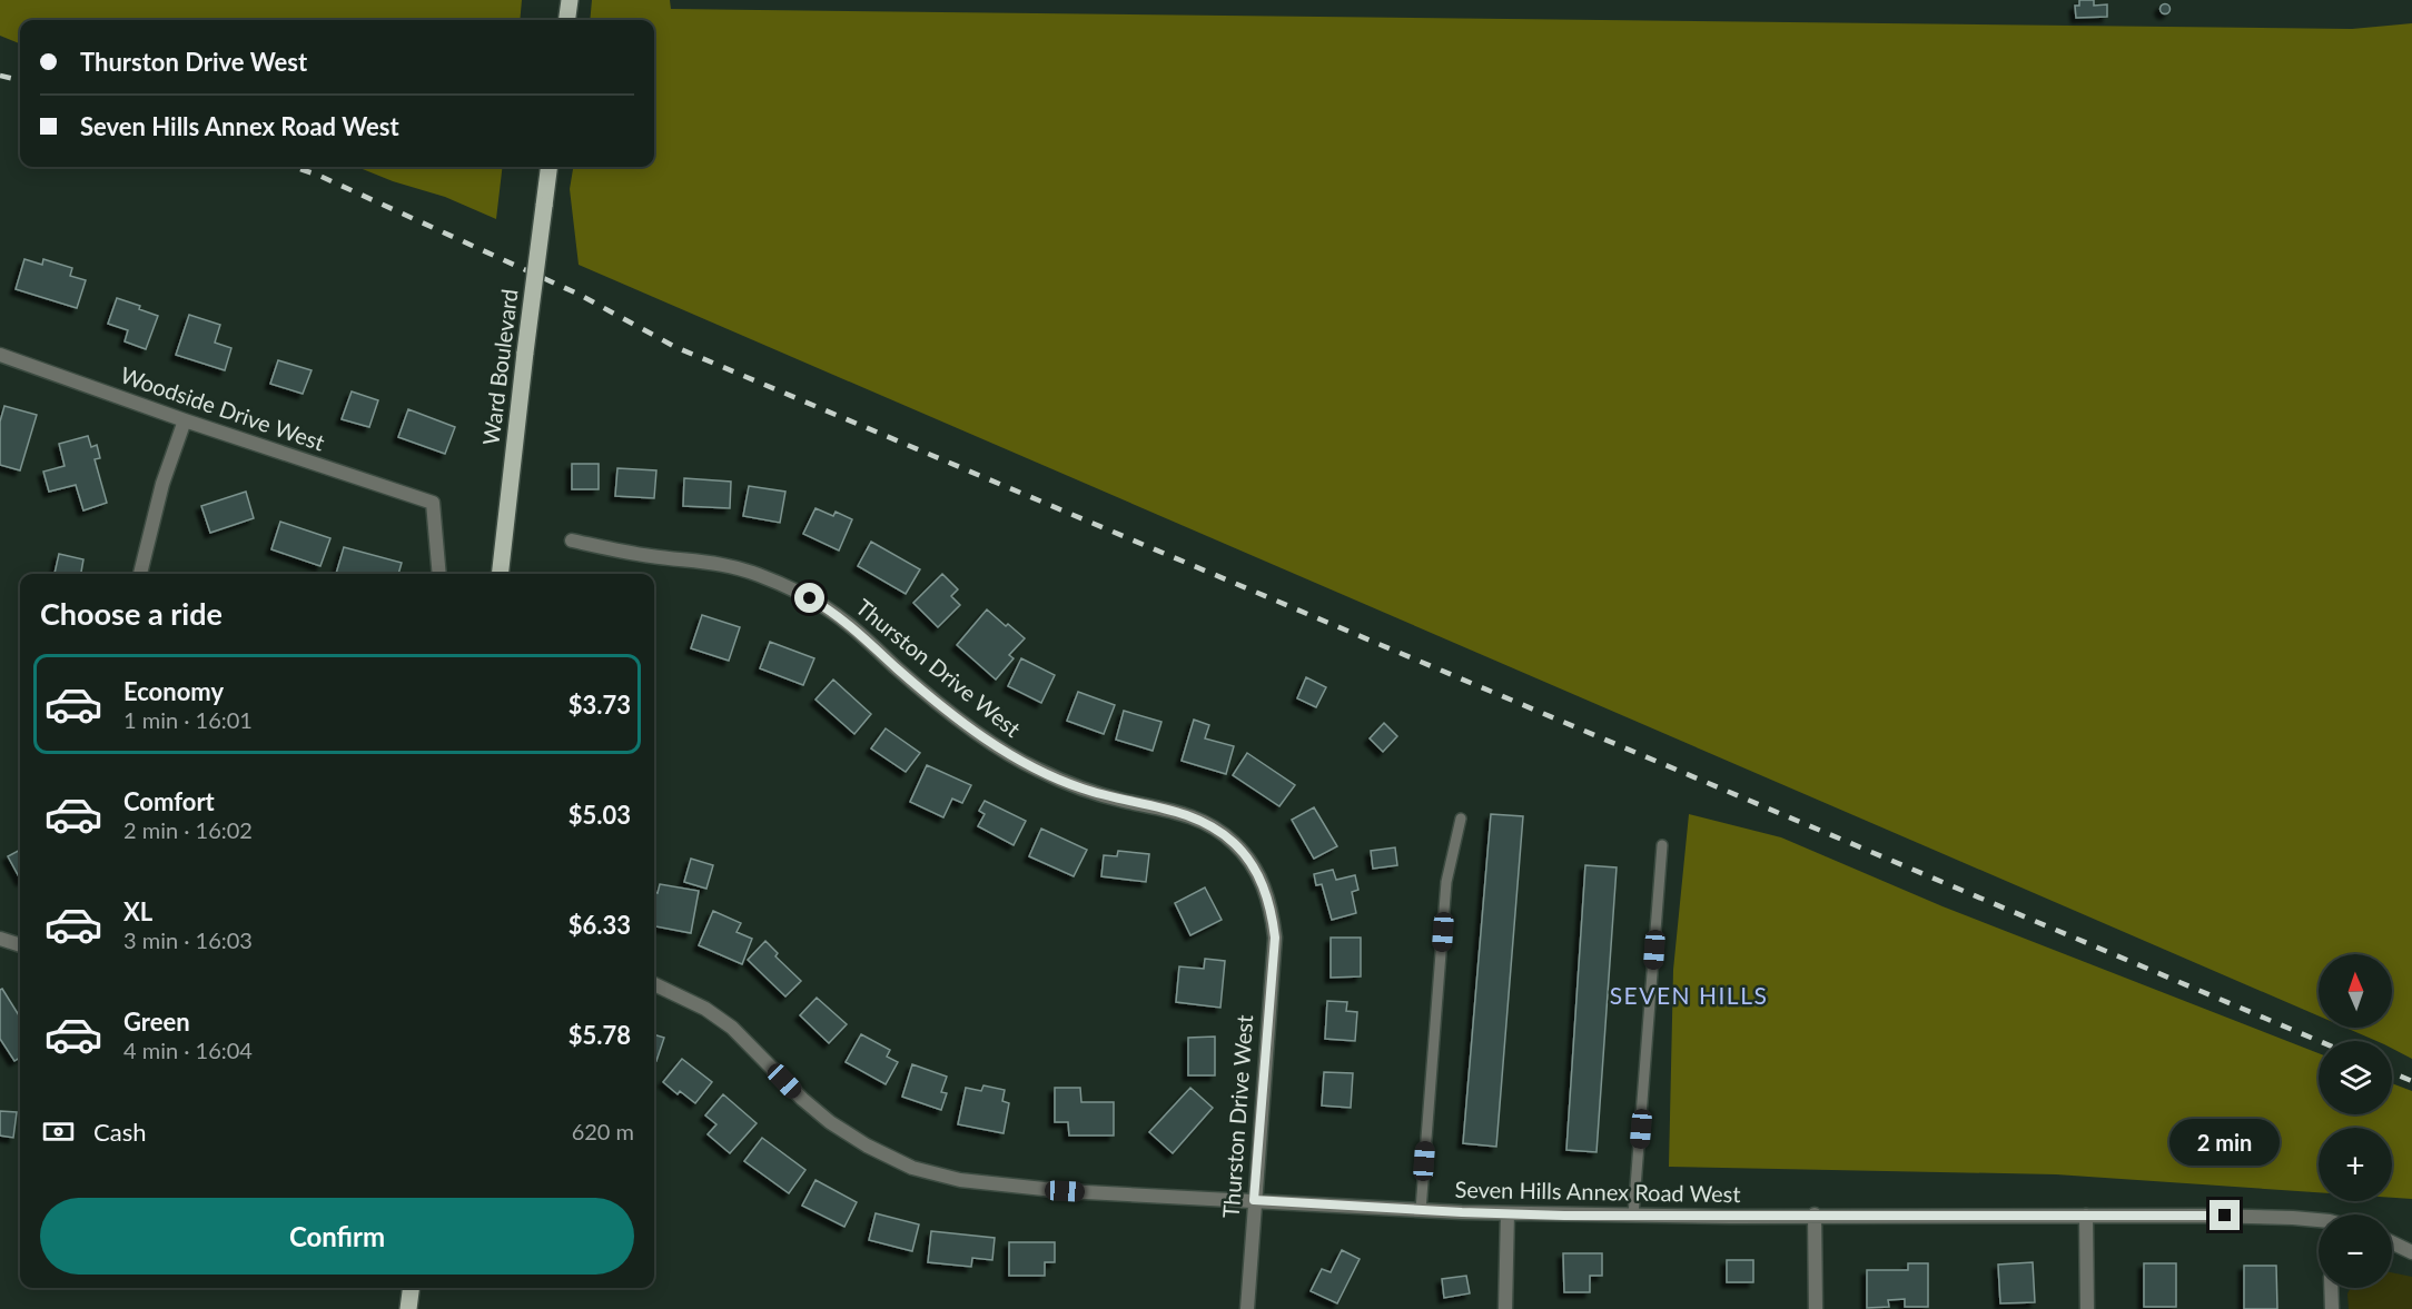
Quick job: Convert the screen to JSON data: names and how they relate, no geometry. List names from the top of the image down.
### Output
{
  "streets": {
    "main road": ["Ward Boulevard"],
    "street": ["Woodside Drive West", "Thurston Drive West", "Seven Hills Annex Road West"]
  },
  "crossings": [
    ["Thurston Drive West", "Seven Hills Annex Road West"]
  ],
  "districts": ["SEVEN HILLS"],
  "north": "top",
  "page": {
    "banner": ["Thurston Drive West", "Seven Hills Annex Road West"],
    "heading": "Choose a ride",
    "list": [
      {
        "name": "Economy",
        "note": "1 min · 16:01",
        "value": "$3.73"
      },
      {
        "name": "Comfort",
        "note": "2 min · 16:02",
        "value": "$5.03"
      },
      {
        "name": "XL",
        "note": "3 min · 16:03",
        "value": "$6.33"
      },
      {
        "name": "Green",
        "note": "4 min · 16:04",
        "value": "$5.78"
      }
    ],
    "map_buttons": ["+", "−"],
    "pay": ["Cash", "620 m"],
    "bubble": "2 min",
    "buttons": "Confirm"
  }
}
